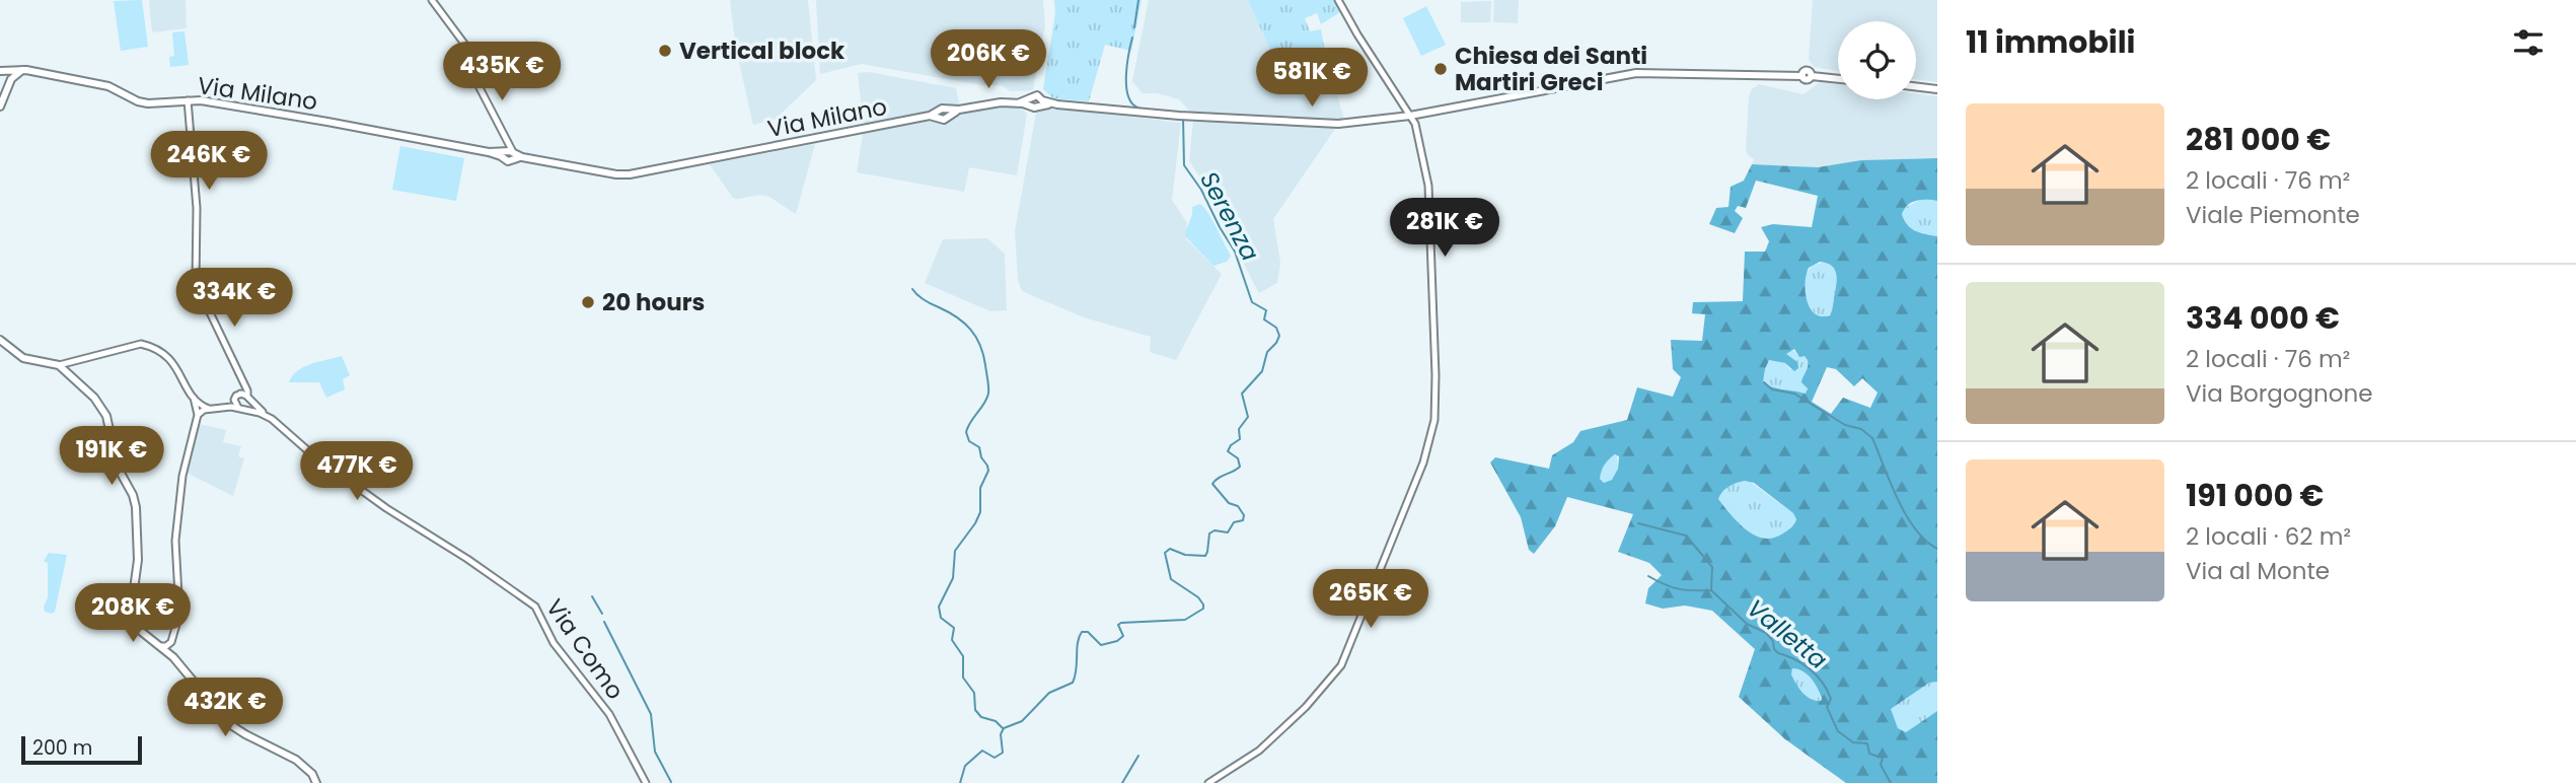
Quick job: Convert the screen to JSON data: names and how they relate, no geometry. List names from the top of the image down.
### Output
{
  "streets": {
    "main road": ["Via Milano"],
    "street": ["Via Como"]
  },
  "water": ["Serenza", "Valletta"],
  "places": ["Vertical block", "Chiesa dei Santi Martiri Greci", "20 hours"],
  "scale_bar": "200 m",
  "page": {
    "heading": "11 immobili",
    "price": [
      "206K €",
      "435K €",
      "581K €",
      "246K €",
      "281K €",
      "334K €",
      "191K €",
      "477K €",
      "265K €",
      "208K €",
      "432K €"
    ],
    "list": [
      {
        "name": "281 000 €",
        "note": "2 locali · 76 m² · Viale Piemonte"
      },
      {
        "name": "334 000 €",
        "note": "2 locali · 76 m² · Via Borgognone"
      },
      {
        "name": "191 000 €",
        "note": "2 locali · 62 m² · Via al Monte"
      }
    ],
    "scale": "200 m"
  }
}
